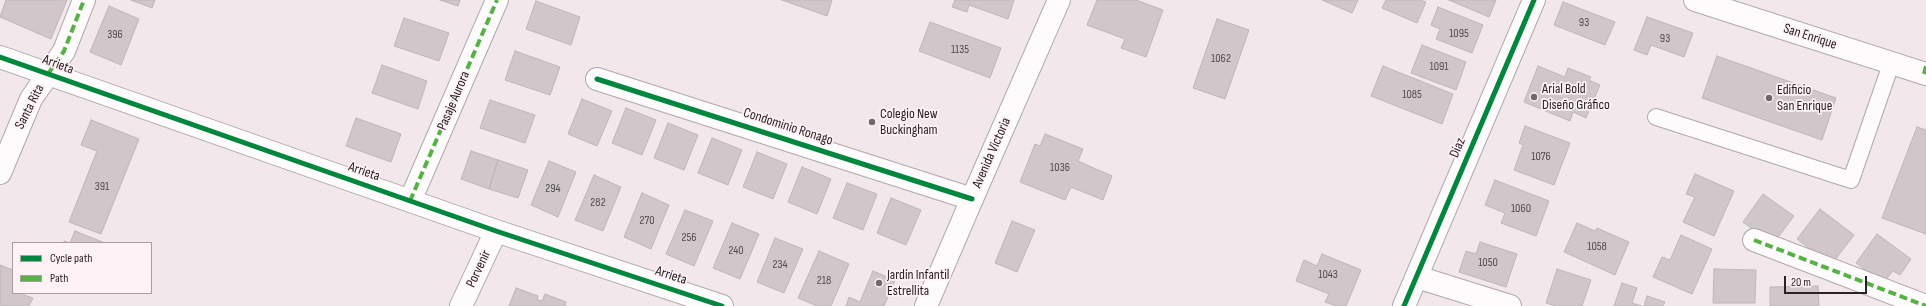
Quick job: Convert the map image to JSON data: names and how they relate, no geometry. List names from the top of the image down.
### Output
{
  "streets": {
    "street": [
      "San Enrique",
      "Arrieta",
      "Pasaje Aurora",
      "Santa Rita",
      "Condominio Ronago",
      "Díaz",
      "Avenida Victoria",
      "Porvenir"
    ]
  },
  "crossings": [
    ["Arrieta", "Pasaje Aurora"],
    ["Arrieta", "Santa Rita"],
    ["Arrieta", "Porvenir"],
    ["Condominio Ronago", "Avenida Victoria"]
  ],
  "places": [
    "Arial Bold Diseño Gráfico",
    "Edificio San Enrique",
    "Colegio New Buckingham",
    "Jardín Infantil Estrellita"
  ],
  "house_numbers": [
    "93",
    "1095",
    "396",
    "93",
    "1135",
    "1062",
    "1091",
    "1085",
    "1076",
    "1036",
    "391",
    "294",
    "282",
    "1060",
    "270",
    "256",
    "1058",
    "240",
    "1050",
    "234",
    "1043",
    "218"
  ],
  "legend": ["Cycle path", "Path"],
  "scale_bar": "20 m"
}
